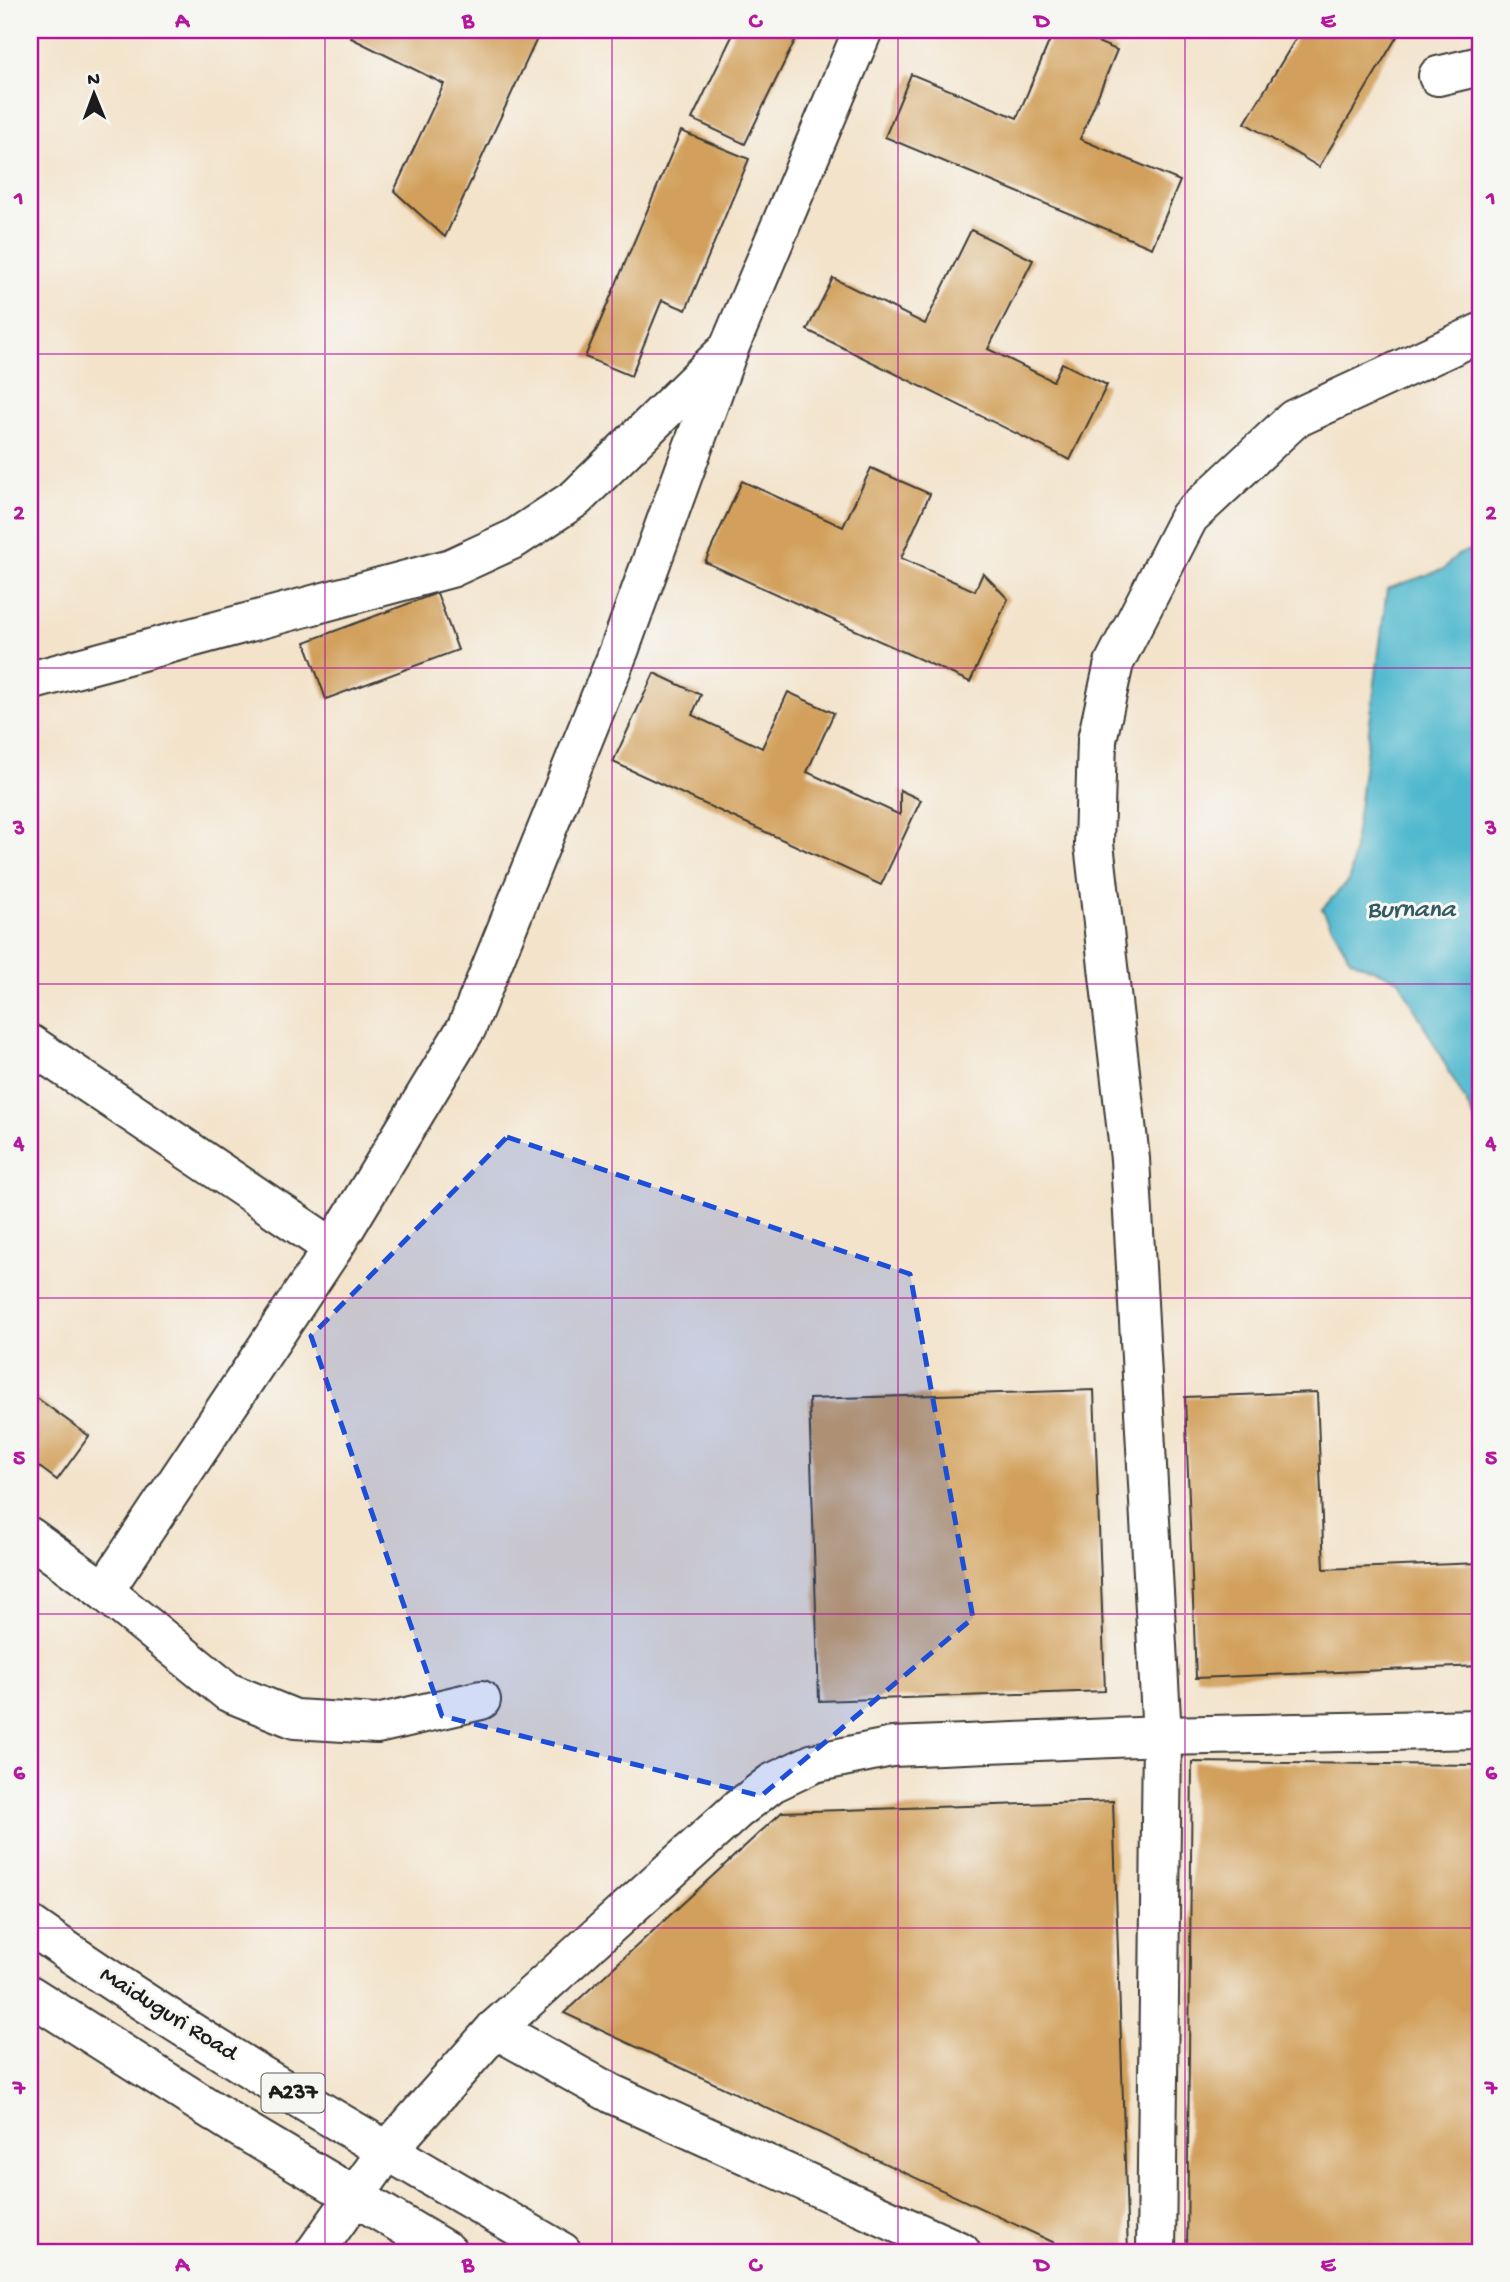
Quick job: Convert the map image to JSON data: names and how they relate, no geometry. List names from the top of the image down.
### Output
{
  "streets": {
    "main road": ["Maiduguri Road", "A237"]
  },
  "water": ["Burnana"],
  "north": "top",
  "grid": {
    "columns": [
      "A",
      "B",
      "C",
      "D",
      "E"
    ],
    "rows": [
      "1",
      "2",
      "3",
      "4",
      "5",
      "6",
      "7"
    ]
  }
}
